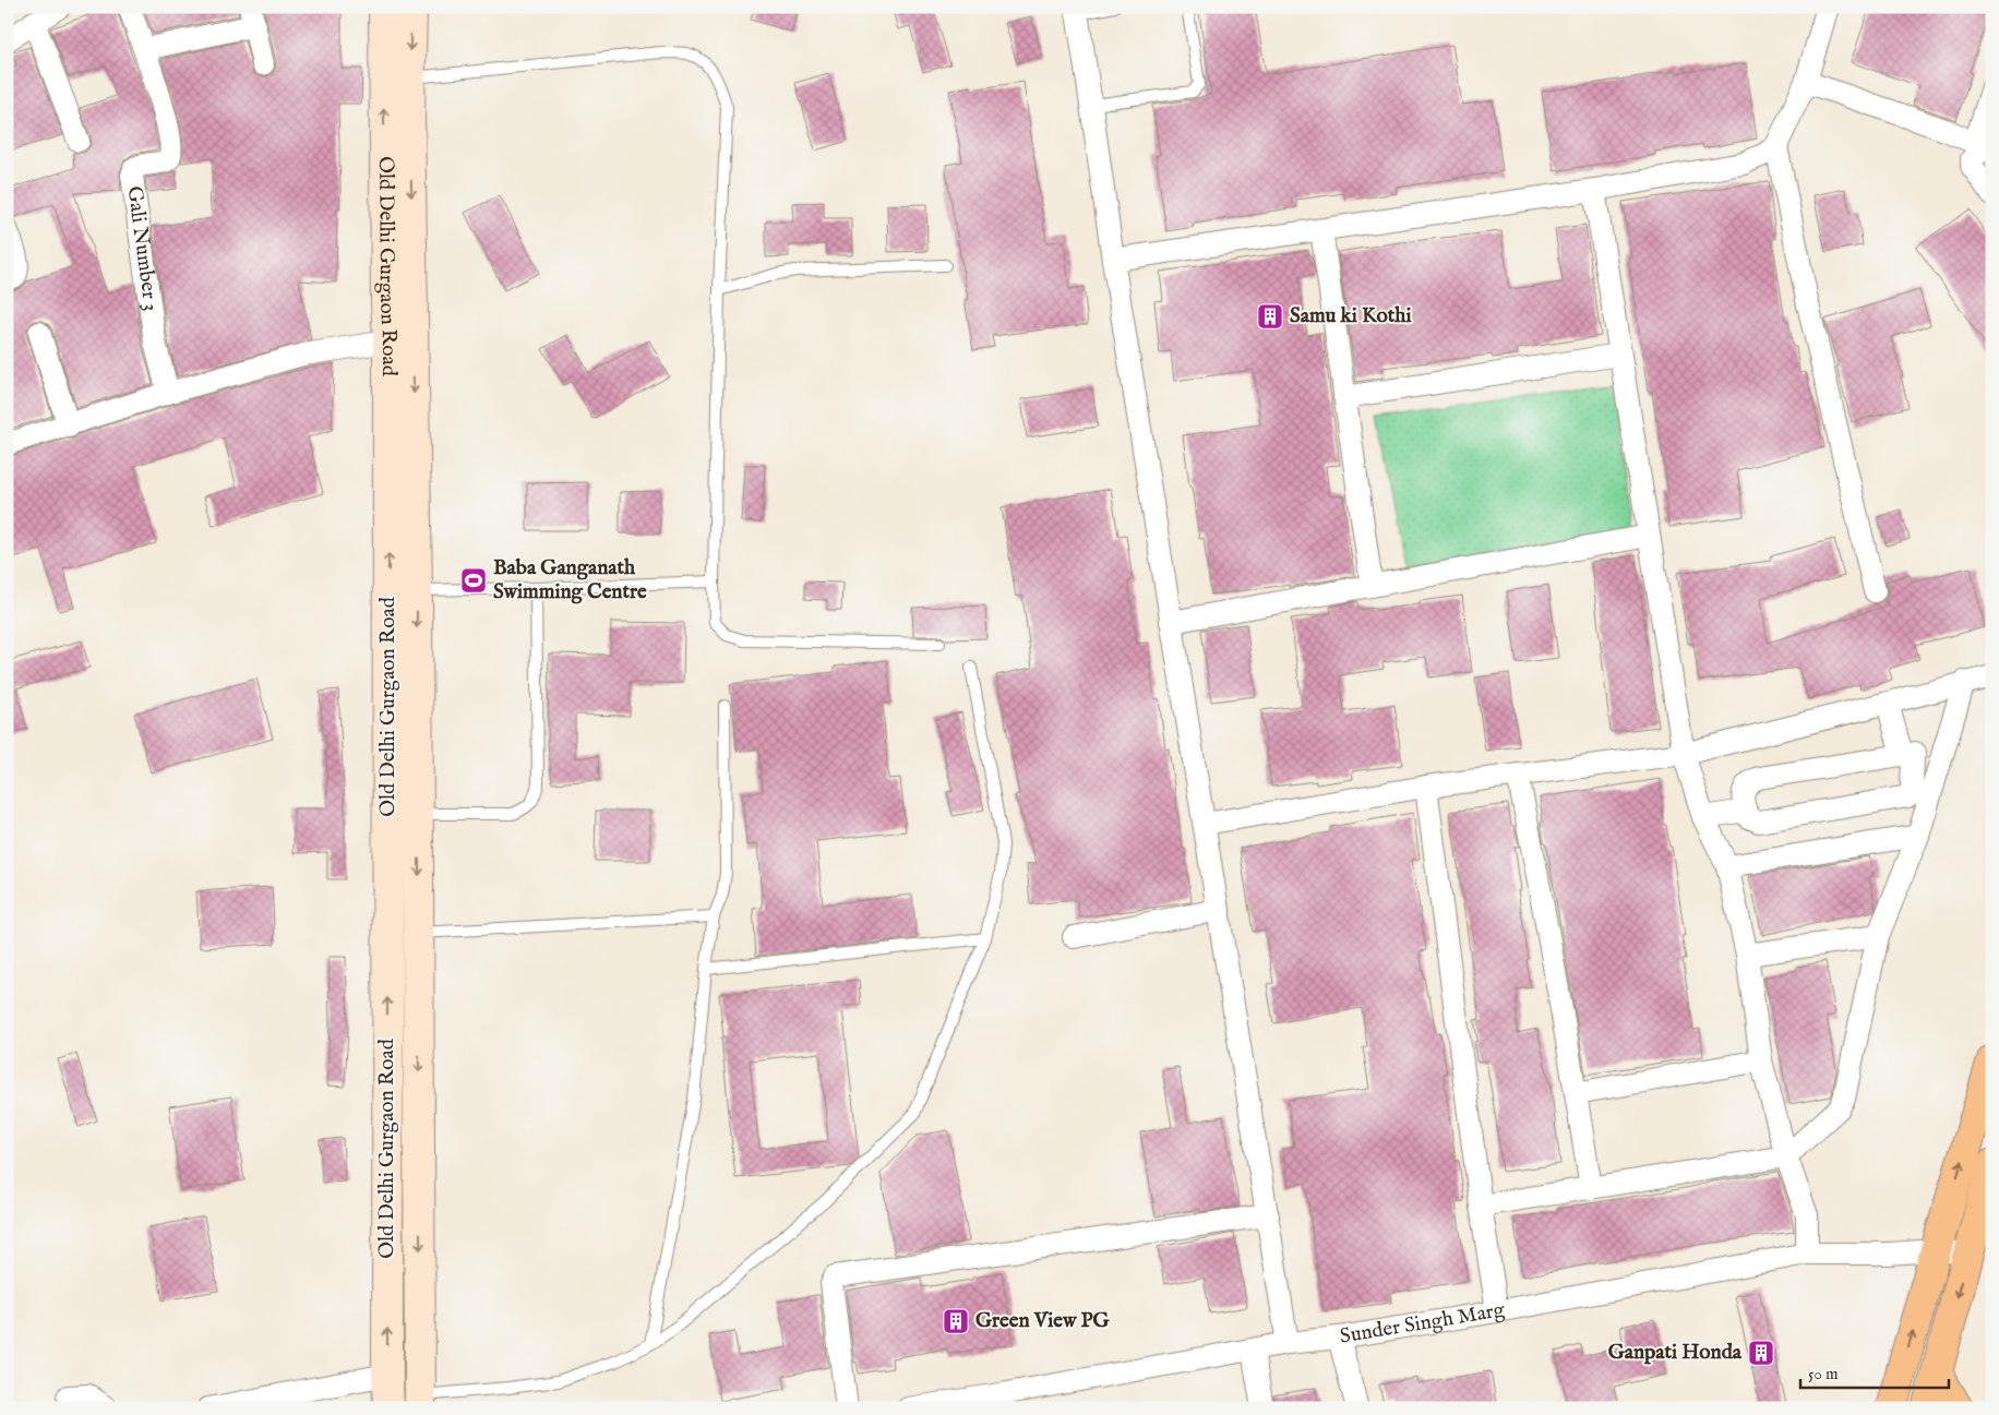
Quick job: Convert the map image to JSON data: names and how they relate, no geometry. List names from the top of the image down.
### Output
{
  "streets": {
    "main road": ["Old Delhi Gurgaon Road"],
    "street": ["Gali Number 3", "Sunder Singh Marg"]
  },
  "places": {
    "building": ["Samu ki Kothi", "Green View PG", "Ganpati Honda"],
    "sports": ["Baba Ganganath Swimming Centre"]
  },
  "scale_bar": "50 m"
}
